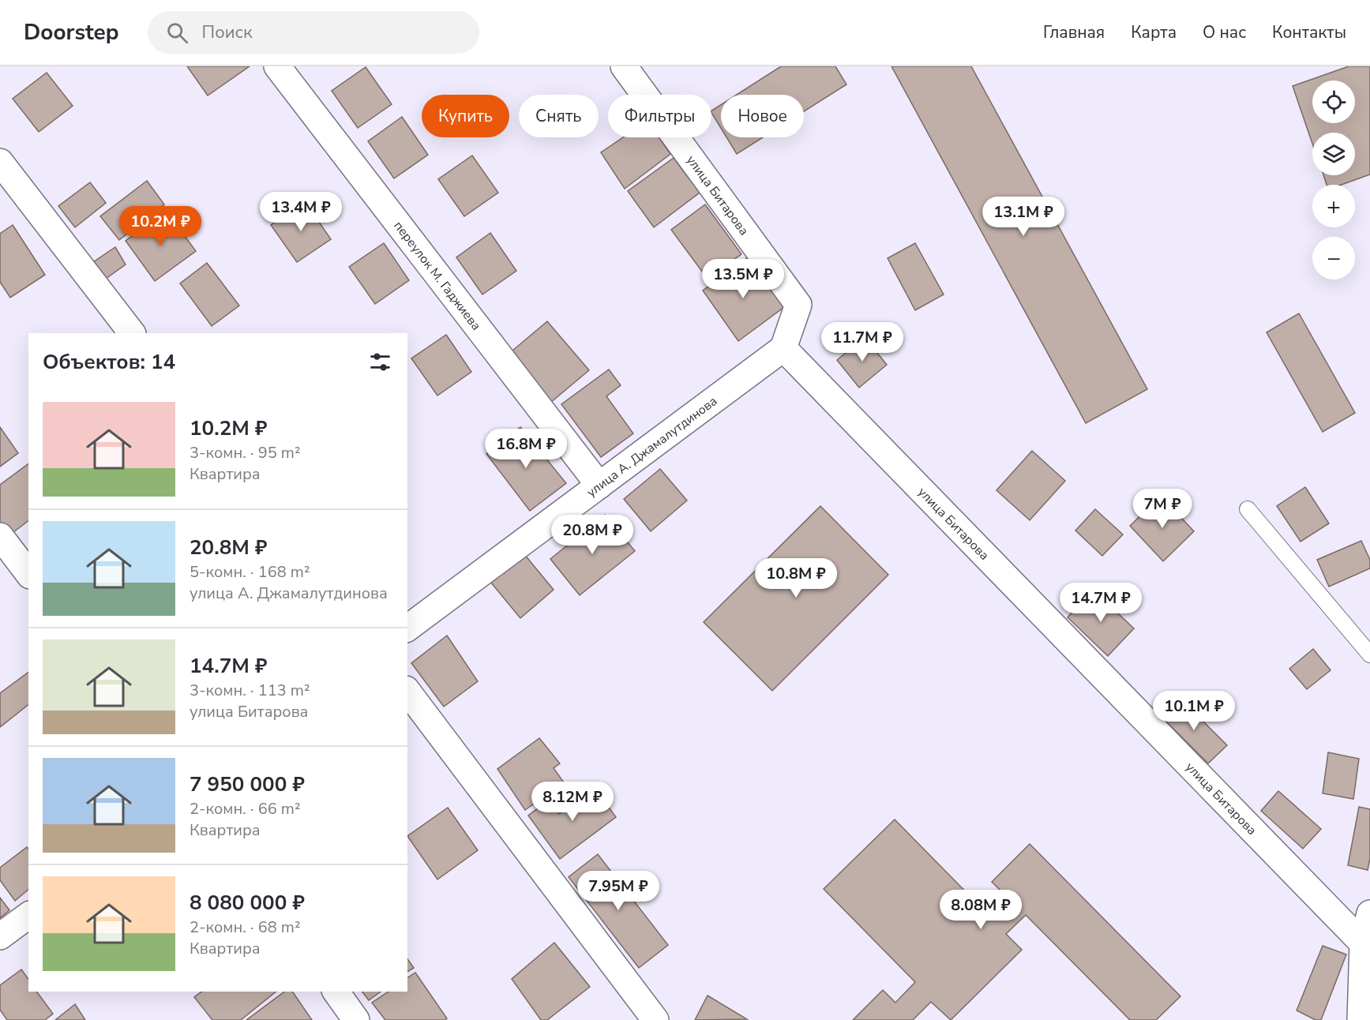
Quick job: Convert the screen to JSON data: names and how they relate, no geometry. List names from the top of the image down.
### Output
{
  "streets": {
    "street": ["улица Битарова", "переулок М. Гаджиева", "улица А. Джамалутдинова"]
  },
  "crossings": [
    ["улица Битарова", "улица А. Джамалутдинова"],
    ["переулок М. Гаджиева", "улица А. Джамалутдинова"]
  ],
  "page": {
    "header": "Doorstep",
    "search": "Поиск",
    "nav": [
      "Главная",
      "Карта",
      "О нас",
      "Контакты"
    ],
    "map_buttons": ["+", "−"],
    "chip": [
      "Купить",
      "Снять",
      "Фильтры",
      "Новое"
    ],
    "price": [
      "13.4M ₽",
      "13.1M ₽",
      "10.2M ₽",
      "13.5M ₽",
      "11.7M ₽",
      "16.8M ₽",
      "7M ₽",
      "20.8M ₽",
      "10.8M ₽",
      "14.7M ₽",
      "10.1M ₽",
      "8.12M ₽",
      "7.95M ₽",
      "8.08M ₽"
    ],
    "heading": "Объектов: 14",
    "list": [
      {
        "name": "10.2M ₽",
        "note": "3-комн. · 95 m² · Квартира"
      },
      {
        "name": "20.8M ₽",
        "note": "5-комн. · 168 m² · улица А. Джамалутдинова"
      },
      {
        "name": "14.7M ₽",
        "note": "3-комн. · 113 m² · улица Битарова"
      },
      {
        "name": "7 950 000 ₽",
        "note": "2-комн. · 66 m² · Квартира"
      },
      {
        "name": "8 080 000 ₽",
        "note": "2-комн. · 68 m² · Квартира"
      }
    ]
  }
}
